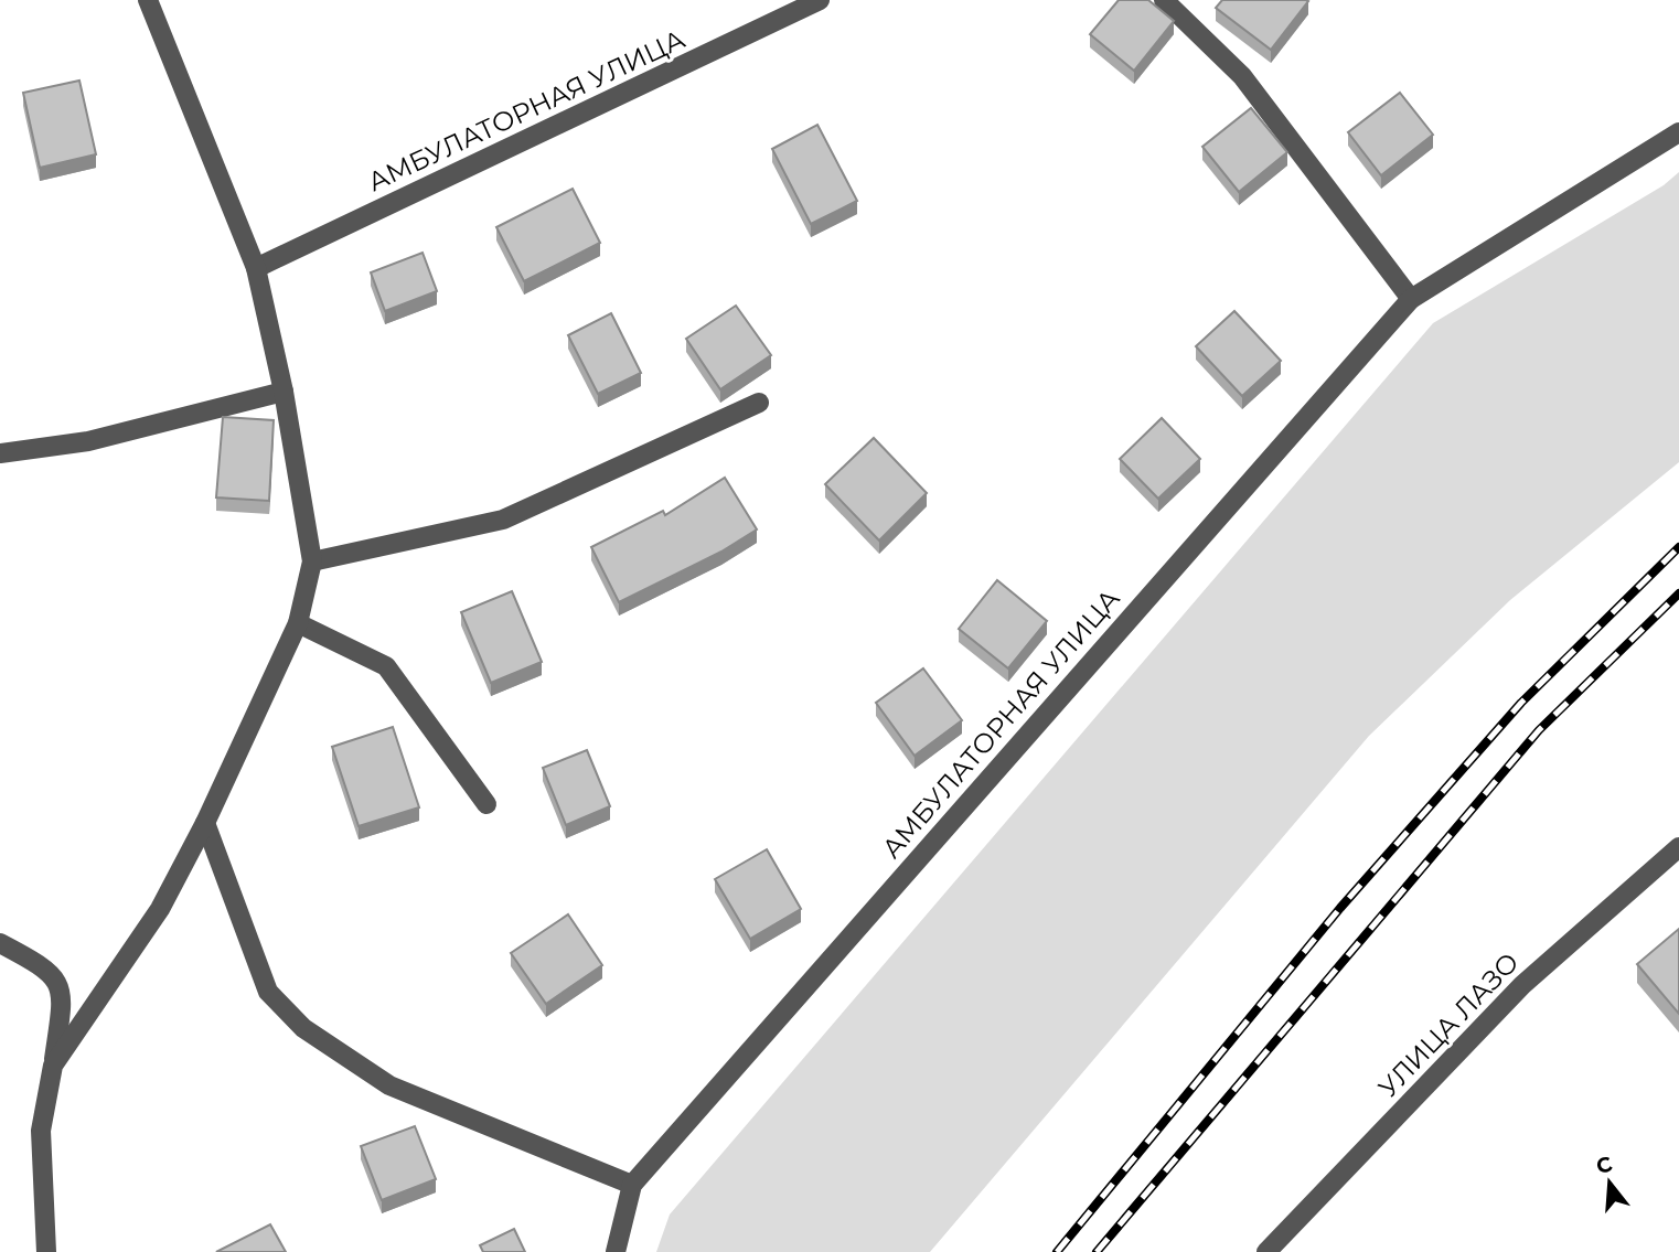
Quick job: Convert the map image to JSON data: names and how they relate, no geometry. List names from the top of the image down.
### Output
{
  "streets": {
    "street": ["АМБУЛАТОРНАЯ УЛИЦА", "УЛИЦА ЛАЗО"]
  },
  "north": "top"
}
